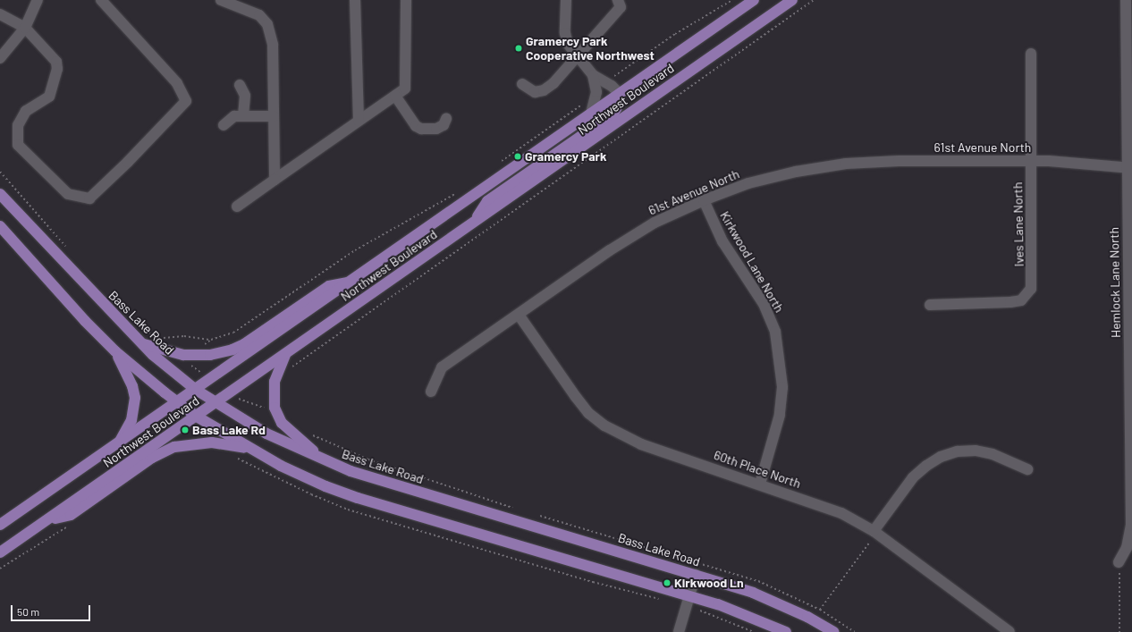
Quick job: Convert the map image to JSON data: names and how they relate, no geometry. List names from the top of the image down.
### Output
{
  "streets": {
    "main road": ["Northwest Boulevard", "Bass Lake Road"],
    "street": [
      "61st Avenue North",
      "Ives Lane North",
      "Kirkwood Lane North",
      "Hemlock Lane North",
      "60th Place North"
    ]
  },
  "crossings": [
    ["Northwest Boulevard", "Bass Lake Road"],
    ["61st Avenue North", "Ives Lane North"],
    ["61st Avenue North", "Kirkwood Lane North"],
    ["61st Avenue North", "Hemlock Lane North"],
    ["61st Avenue North", "60th Place North"],
    ["Kirkwood Lane North", "60th Place North"]
  ],
  "places": [
    "Gramercy Park Cooperative Northwest",
    "Gramercy Park",
    "Bass Lake Rd",
    "Kirkwood Ln"
  ],
  "scale_bar": "50 m"
}
